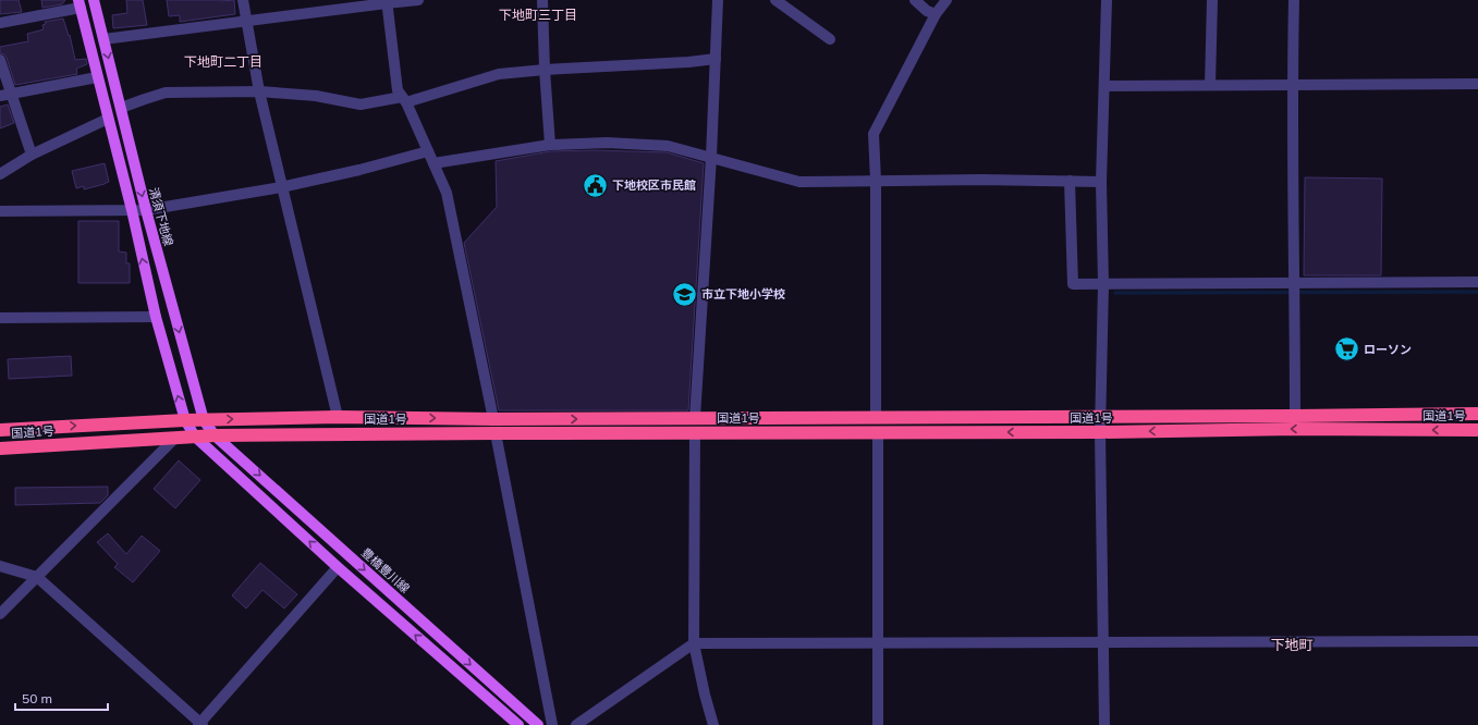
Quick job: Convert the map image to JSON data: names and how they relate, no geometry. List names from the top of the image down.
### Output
{
  "streets": {
    "highway": ["国道1号"],
    "main road": ["清須下地線", "豊橋豊川線"]
  },
  "crossings": [
    ["清須下地線", "国道1号"],
    ["清須下地線", "豊橋豊川線"],
    ["国道1号", "豊橋豊川線"]
  ],
  "districts": ["下地町三丁目", "下地町二丁目", "下地町"],
  "places": {
    "public building": ["下地校区市民館"],
    "school or university": ["市立下地小学校"],
    "supermarket": ["ローソン"]
  },
  "scale_bar": "50 m"
}
